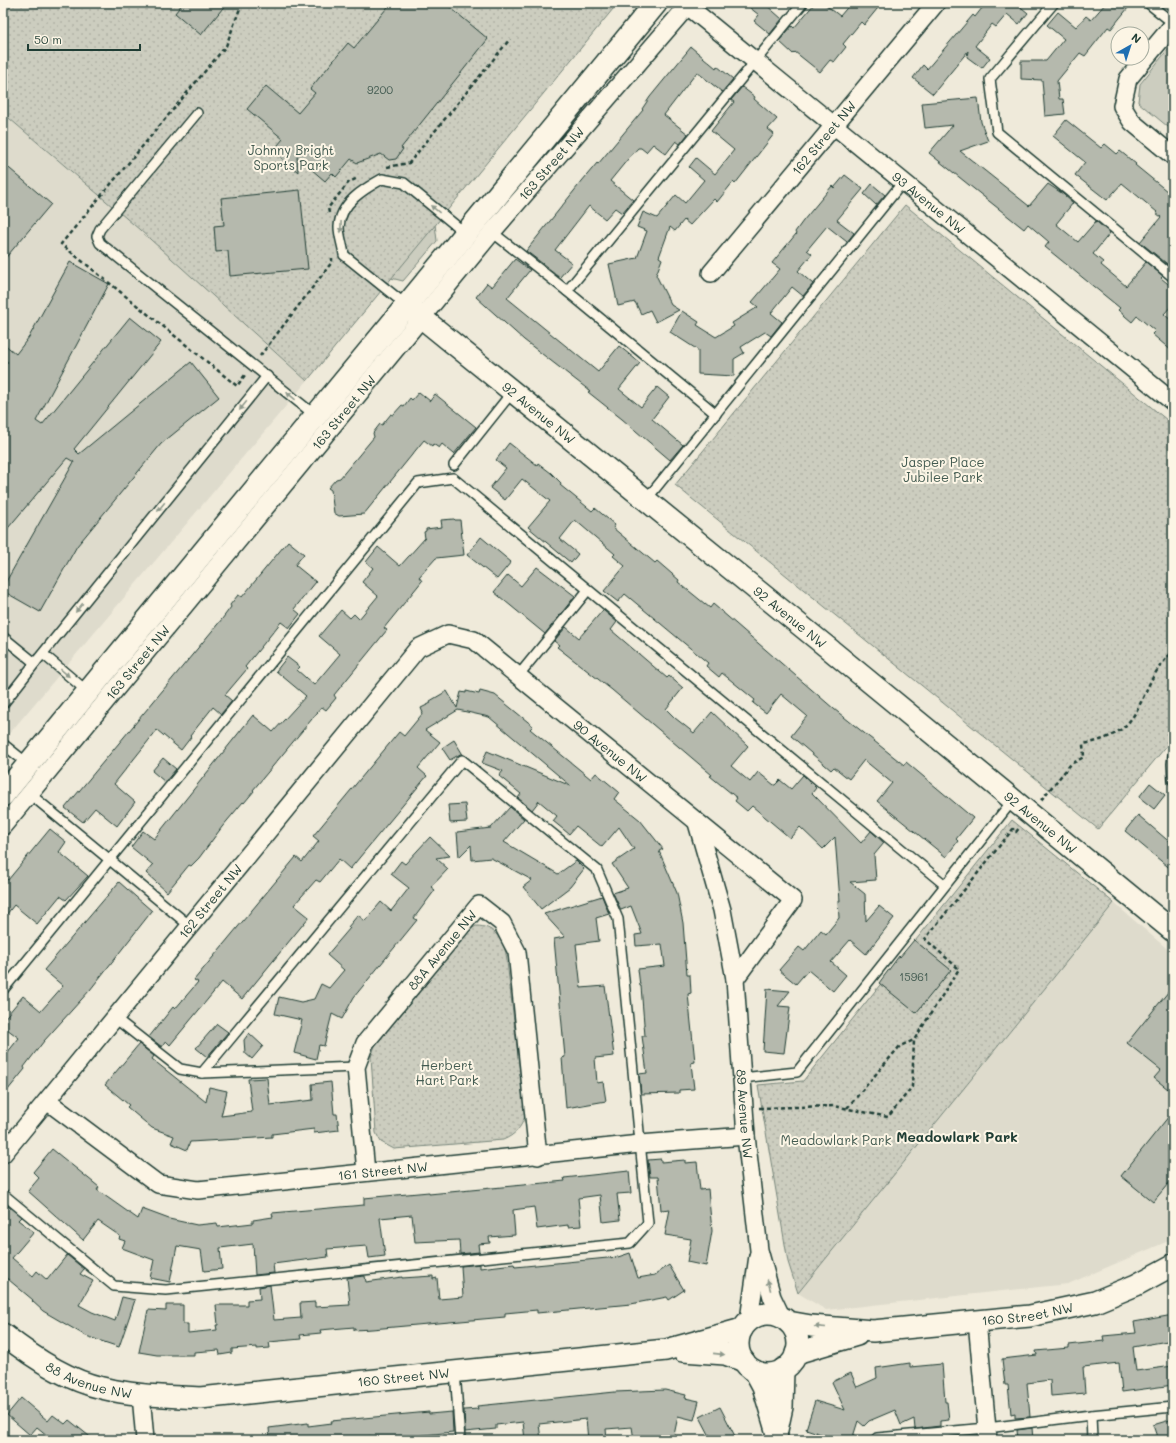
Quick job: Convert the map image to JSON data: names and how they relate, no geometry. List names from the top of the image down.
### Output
{
  "streets": {
    "main road": ["163 Street NW"],
    "street": [
      "162 Street NW",
      "93 Avenue NW",
      "92 Avenue NW",
      "90 Avenue NW",
      "88A Avenue NW",
      "89 Avenue NW",
      "161 Street NW",
      "160 Street NW",
      "88 Avenue NW"
    ]
  },
  "crossings": [
    ["162 Street NW", "93 Avenue NW"],
    ["162 Street NW", "90 Avenue NW"],
    ["162 Street NW", "161 Street NW"],
    ["163 Street NW", "93 Avenue NW"],
    ["163 Street NW", "92 Avenue NW"],
    ["90 Avenue NW", "89 Avenue NW"],
    ["88A Avenue NW", "161 Street NW"],
    ["89 Avenue NW", "161 Street NW"],
    ["89 Avenue NW", "160 Street NW"],
    ["160 Street NW", "88 Avenue NW"]
  ],
  "districts": ["Meadowlark Park"],
  "parks": [
    "Johnny Bright Sports Park",
    "Jasper Place Jubilee Park",
    "Herbert Hart Park",
    "Meadowlark Park"
  ],
  "house_numbers": ["9200", "15961"],
  "scale_bar": "50 m",
  "north": "top right"
}
